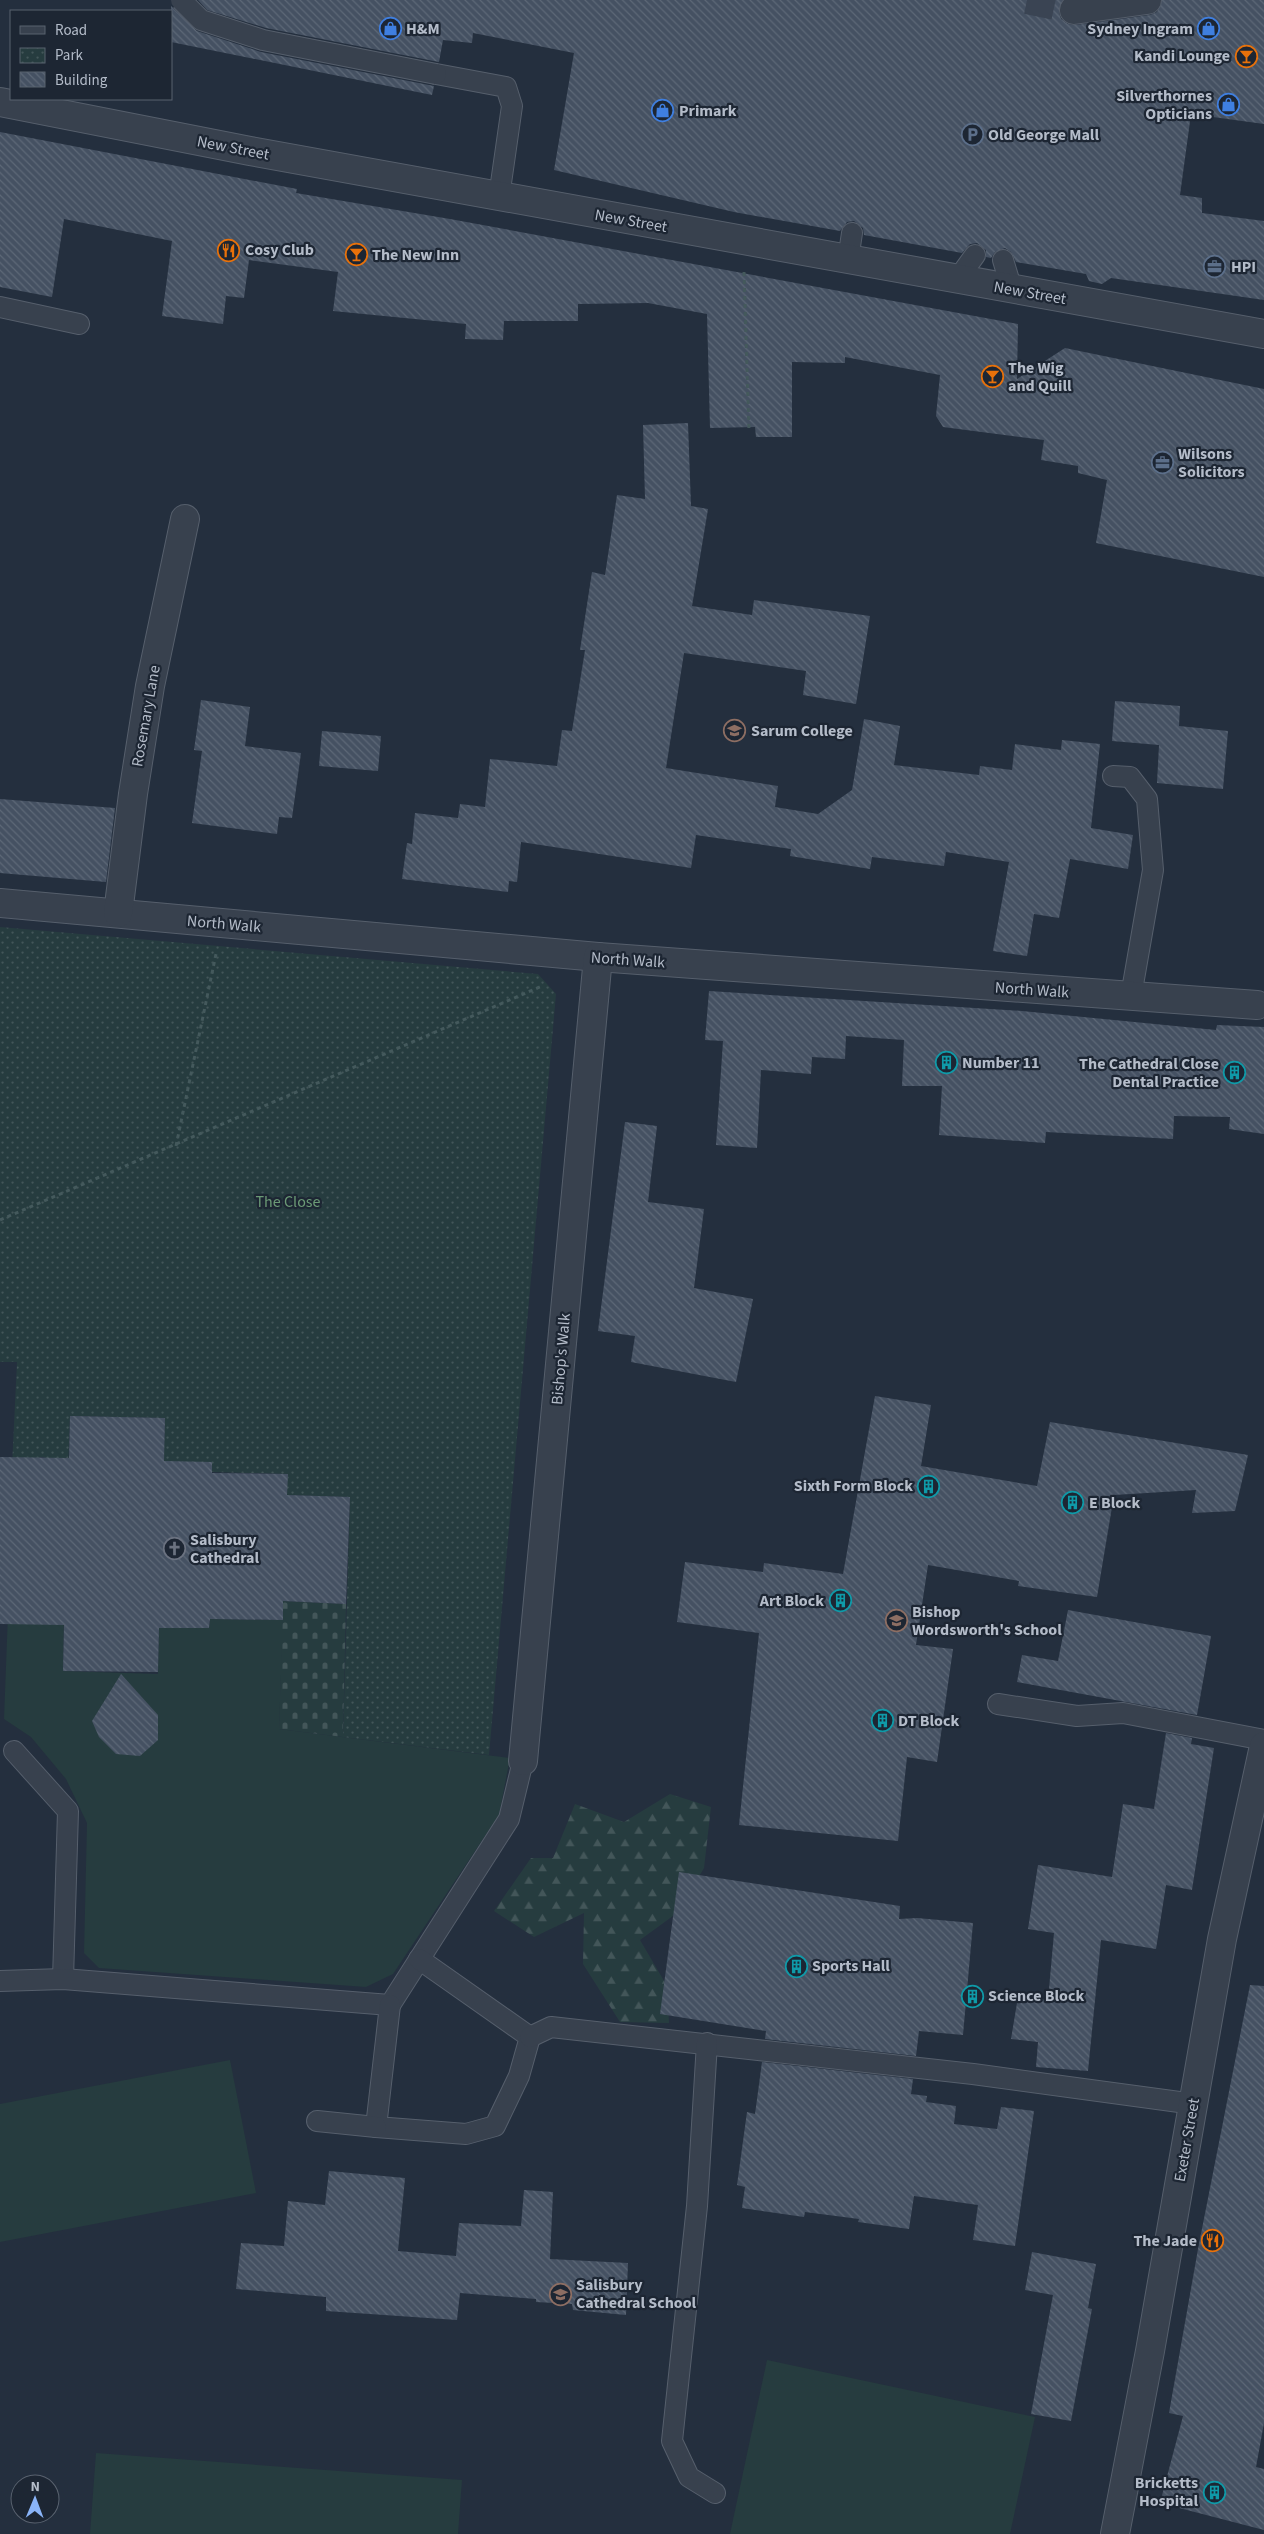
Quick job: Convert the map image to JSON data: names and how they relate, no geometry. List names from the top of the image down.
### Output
{
  "streets": {
    "street": [
      "New Street",
      "Rosemary Lane",
      "North Walk",
      "Bishop's Walk",
      "Exeter Street"
    ]
  },
  "crossings": [
    ["Rosemary Lane", "North Walk"],
    ["North Walk", "Bishop's Walk"]
  ],
  "parks": ["The Close"],
  "places": {
    "shop": [
      "H&M",
      "Sydney Ingram",
      "Silverthornes Opticians",
      "Primark"
    ],
    "bar": ["Kandi Lounge", "The New Inn", "The Wig and Quill"],
    "parking": ["Old George Mall"],
    "restaurant": ["Cosy Club", "The Jade"],
    "office": ["HPI", "Wilsons Solicitors"],
    "school or university": ["Sarum College", "Bishop Wordsworth's School", "Salisbury Cathedral School"],
    "building": [
      "Number 11",
      "The Cathedral Close Dental Practice",
      "Sixth Form Block",
      "E Block",
      "Art Block",
      "DT Block",
      "Sports Hall",
      "Science Block",
      "Bricketts Hospital"
    ],
    "church": ["Salisbury Cathedral"]
  },
  "legend": ["Road", "Park", "Building"],
  "north": "top"
}
